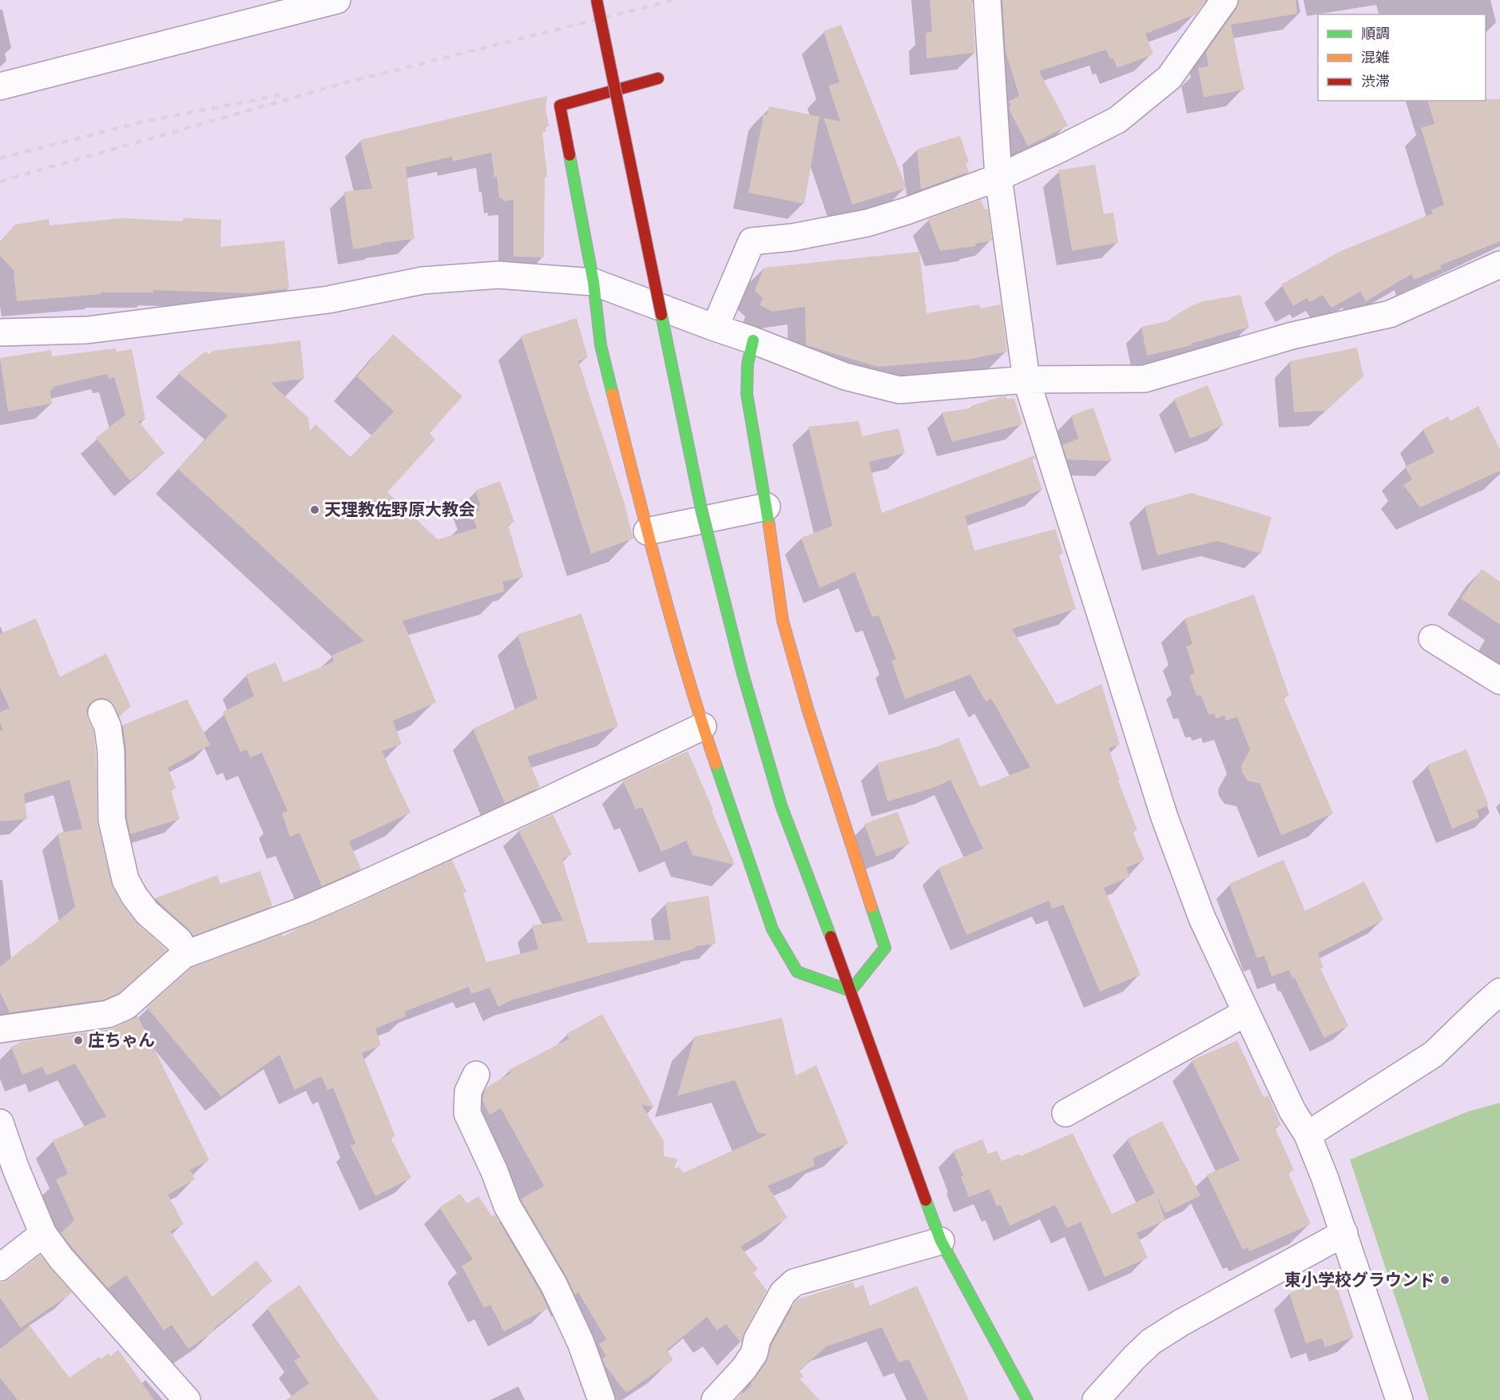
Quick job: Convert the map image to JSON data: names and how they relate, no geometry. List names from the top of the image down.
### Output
{
  "places": ["天理教佐野原大教会", "庄ちゃん", "東小学校グラウンド"],
  "legend": ["順調", "混雑", "渋滞"]
}
